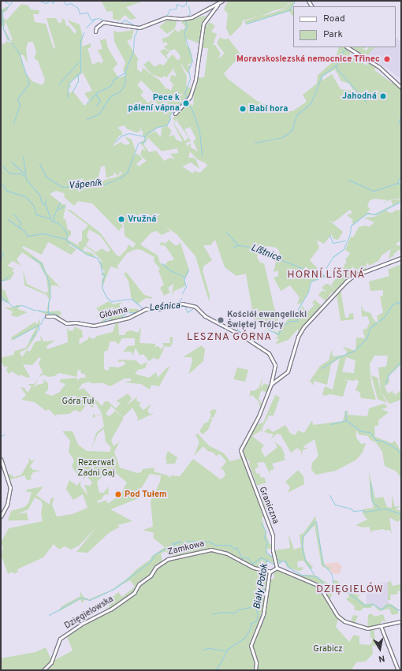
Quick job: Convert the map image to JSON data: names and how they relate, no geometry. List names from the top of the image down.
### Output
{
  "streets": {
    "street": [
      "Główna",
      "Graniczna",
      "Zamkowa",
      "Dzięgielowska"
    ]
  },
  "crossings": [
    ["Główna", "Graniczna"],
    ["Zamkowa", "Dzięgielowska"]
  ],
  "districts": ["HORNÍ LÍŠTNÁ", "LESZNA GÓRNA", "DZIĘGIELÓW"],
  "water": [
    "Vápeník",
    "Líštnice",
    "Leśnica",
    "Biały Potok"
  ],
  "parks": ["Góra Tuł", "Rezerwat Zadni Gaj", "Grabicz"],
  "places": [
    "Moravskoslezská nemocnice Třinec",
    "Jahodná",
    "Pece k pálení vápna",
    "Babí hora",
    "Vružná",
    "Kościół ewangelicki Świętej Trójcy",
    "Pod Tułem"
  ],
  "legend": ["Road", "Park"],
  "north": "bottom"
}
